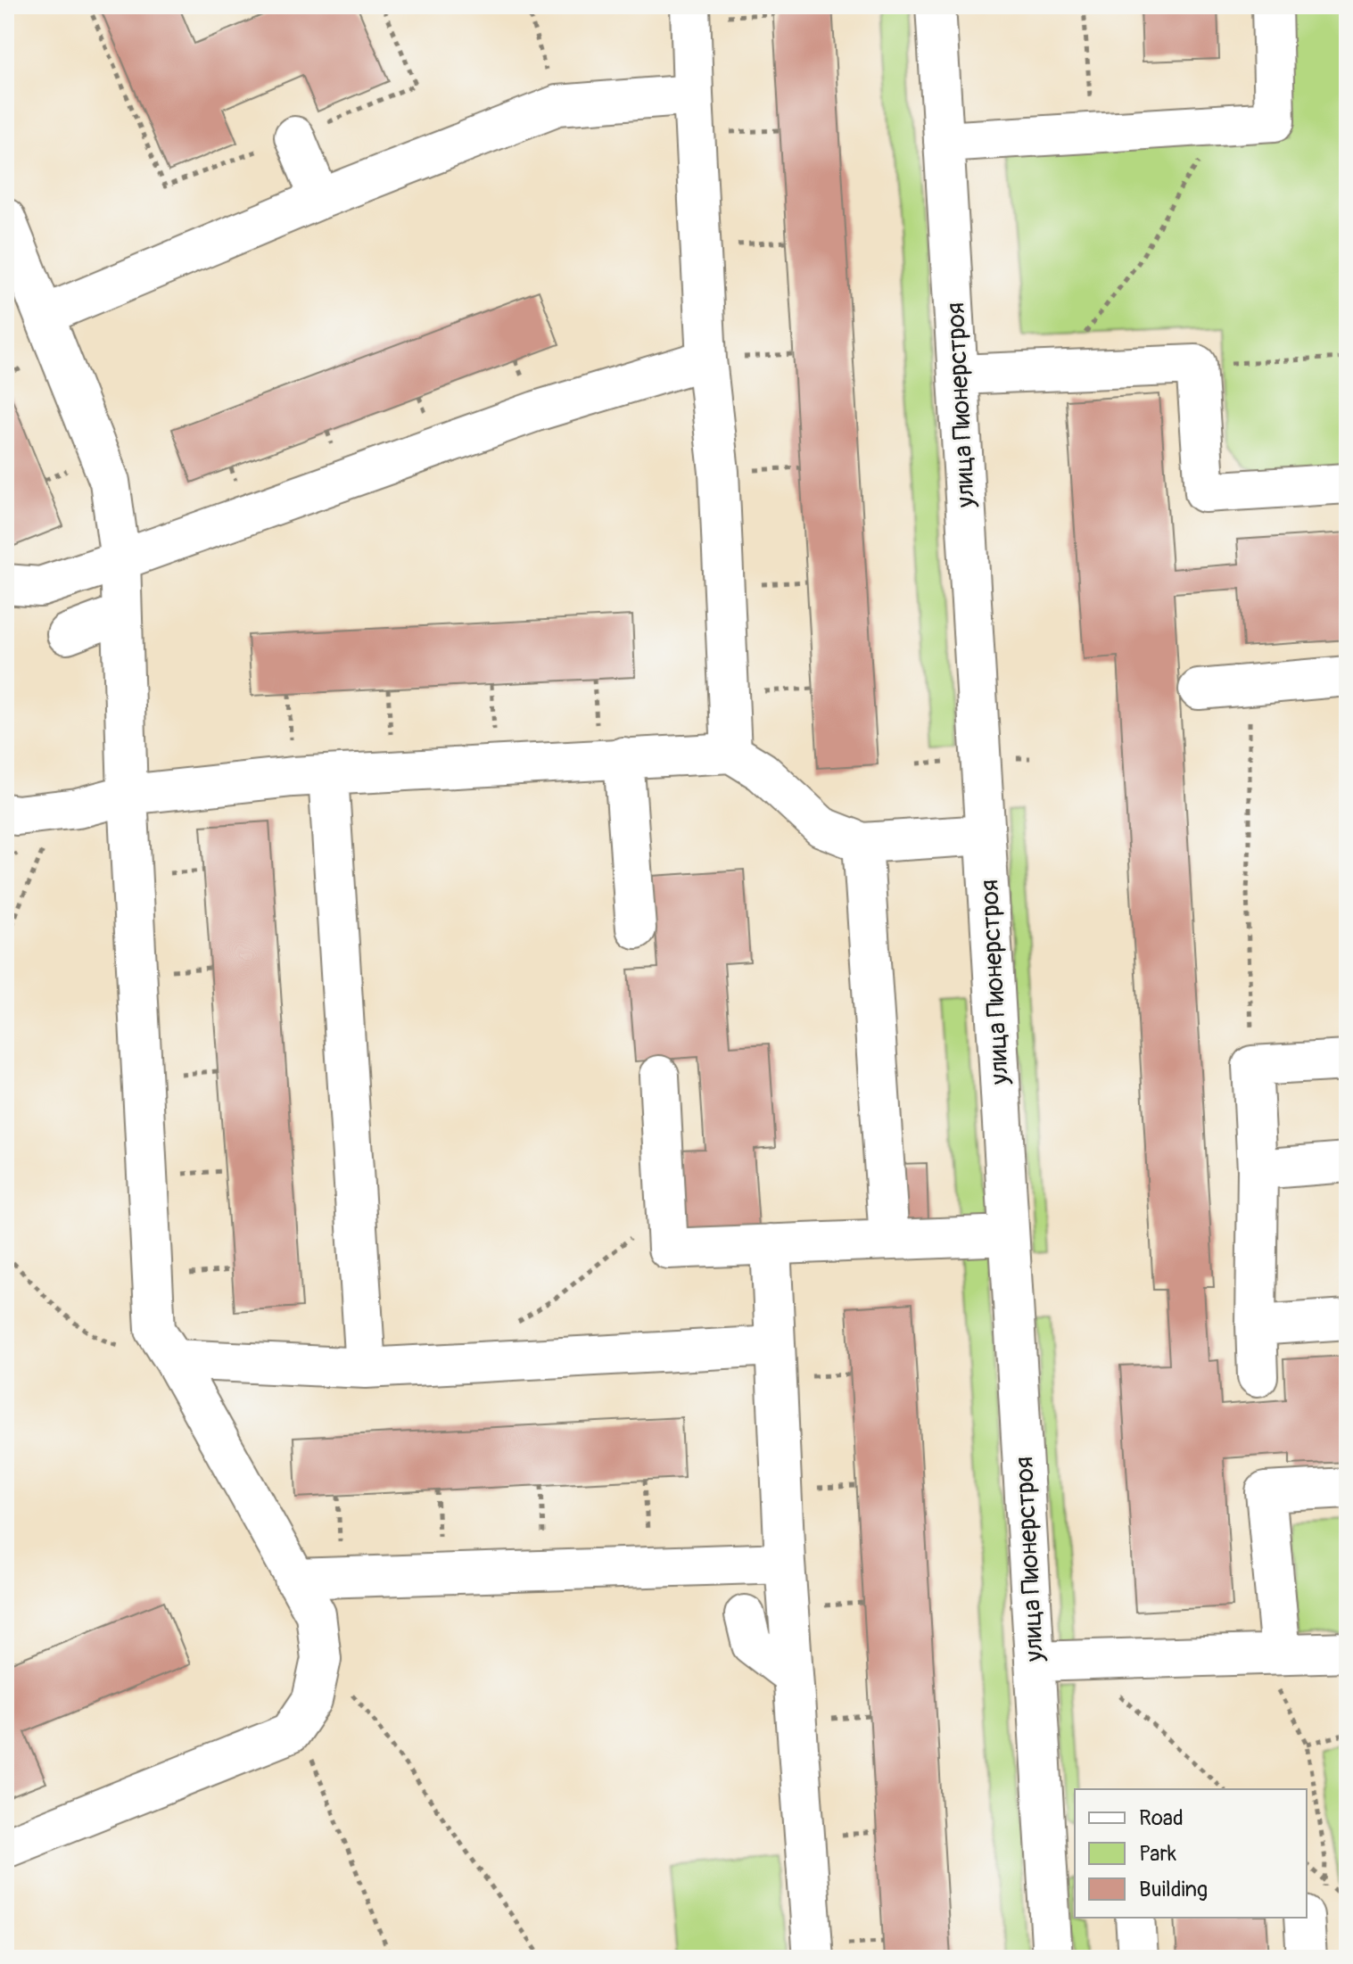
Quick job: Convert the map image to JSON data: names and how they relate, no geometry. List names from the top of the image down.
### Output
{
  "streets": {
    "street": ["улица Пионерстроя"]
  },
  "legend": ["Road", "Park", "Building"]
}
